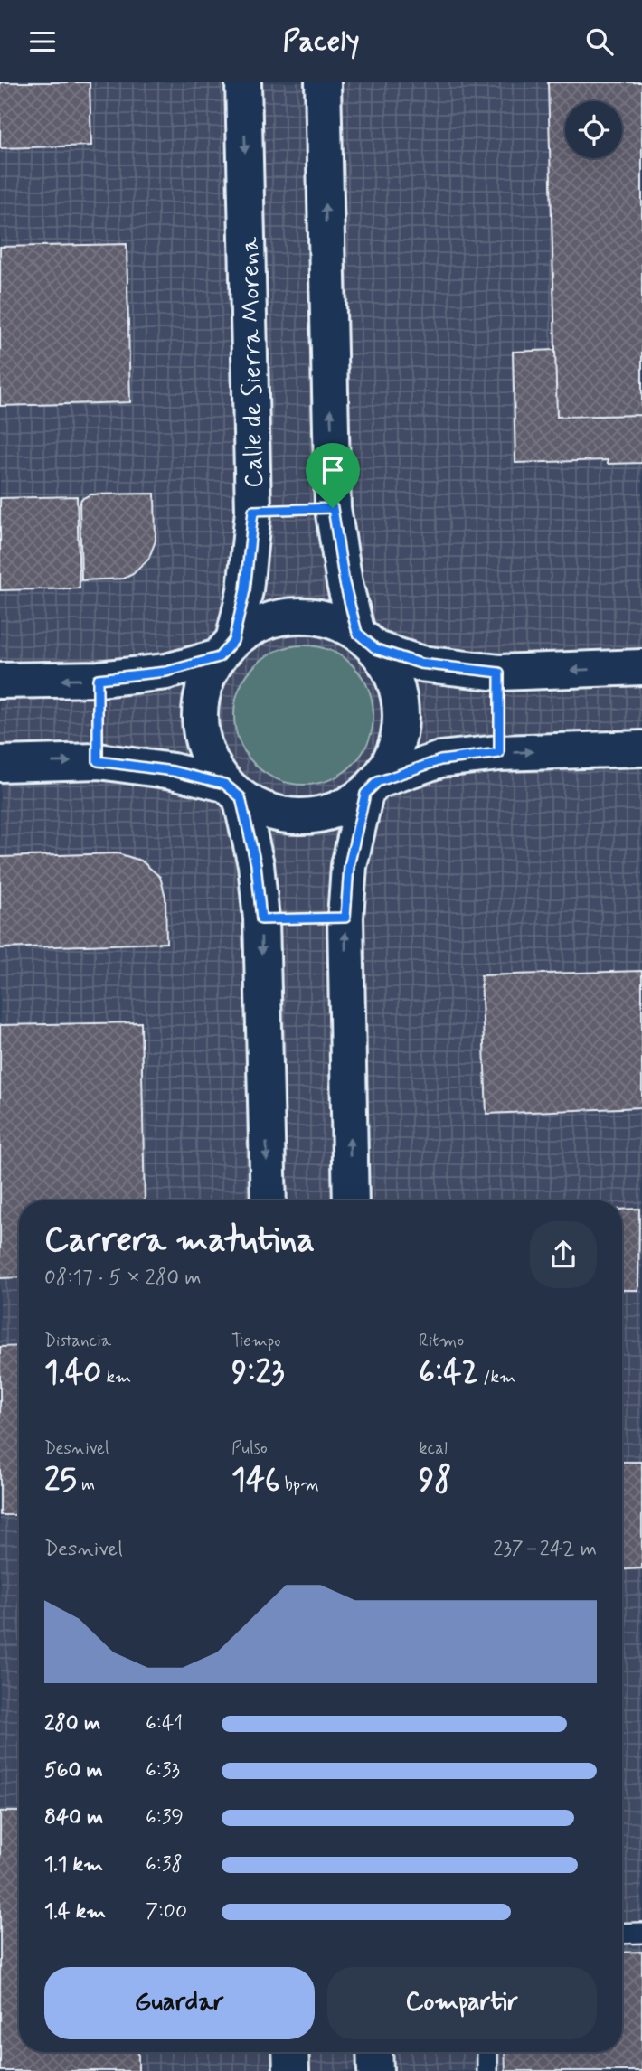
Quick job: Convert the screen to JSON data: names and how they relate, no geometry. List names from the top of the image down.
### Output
{
  "streets": {
    "street": ["Calle de Sierra Morena"]
  },
  "page": {
    "header": "Pacely",
    "heading": ["Carrera matutina", "08:17 · 5 × 280 m"],
    "stats": [
      ["Distancia", "1.40 km"],
      ["Tiempo", "9:23"],
      ["Ritmo", "6:42 /km"],
      ["Desnivel", "25 m"],
      ["Pulso", "146 bpm"],
      ["kcal", "98"]
    ],
    "chart": ["Desnivel", "237–242 m"],
    "list": [
      {
        "name": "280 m",
        "note": "6:41"
      },
      {
        "name": "560 m",
        "note": "6:33"
      },
      {
        "name": "840 m",
        "note": "6:39"
      },
      {
        "name": "1.1 km",
        "note": "6:38"
      },
      {
        "name": "1.4 km",
        "note": "7:00"
      }
    ],
    "buttons": ["Guardar", "Compartir"]
  }
}
